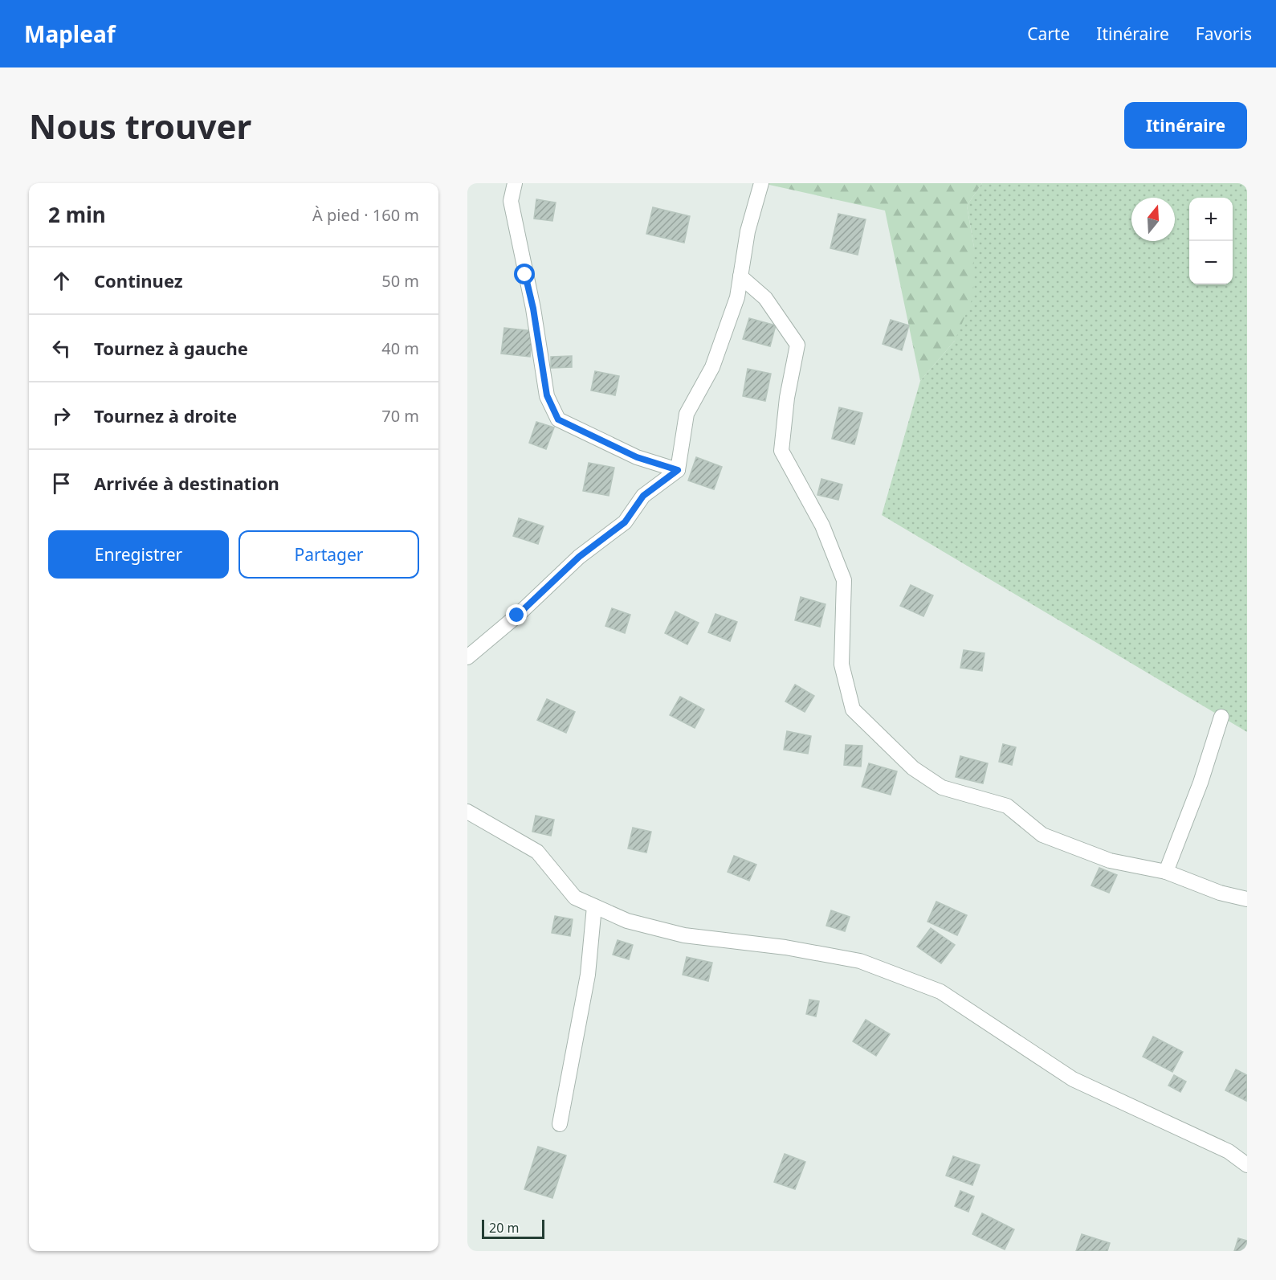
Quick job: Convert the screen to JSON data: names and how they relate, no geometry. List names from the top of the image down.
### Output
{
  "scale_bar": "20 m",
  "north": "top",
  "page": {
    "header": "Mapleaf",
    "nav": ["Carte", "Itinéraire", "Favoris"],
    "buttons": [
      "Itinéraire",
      ["Enregistrer", "Partager"]
    ],
    "title": "Nous trouver",
    "heading": ["2 min", "À pied · 160 m"],
    "map_buttons": ["+", "−"],
    "list": [
      ["Continuez", "50 m"],
      ["Tournez à gauche", "40 m"],
      ["Tournez à droite", "70 m"],
      "Arrivée à destination"
    ],
    "scale": "20 m"
  }
}
